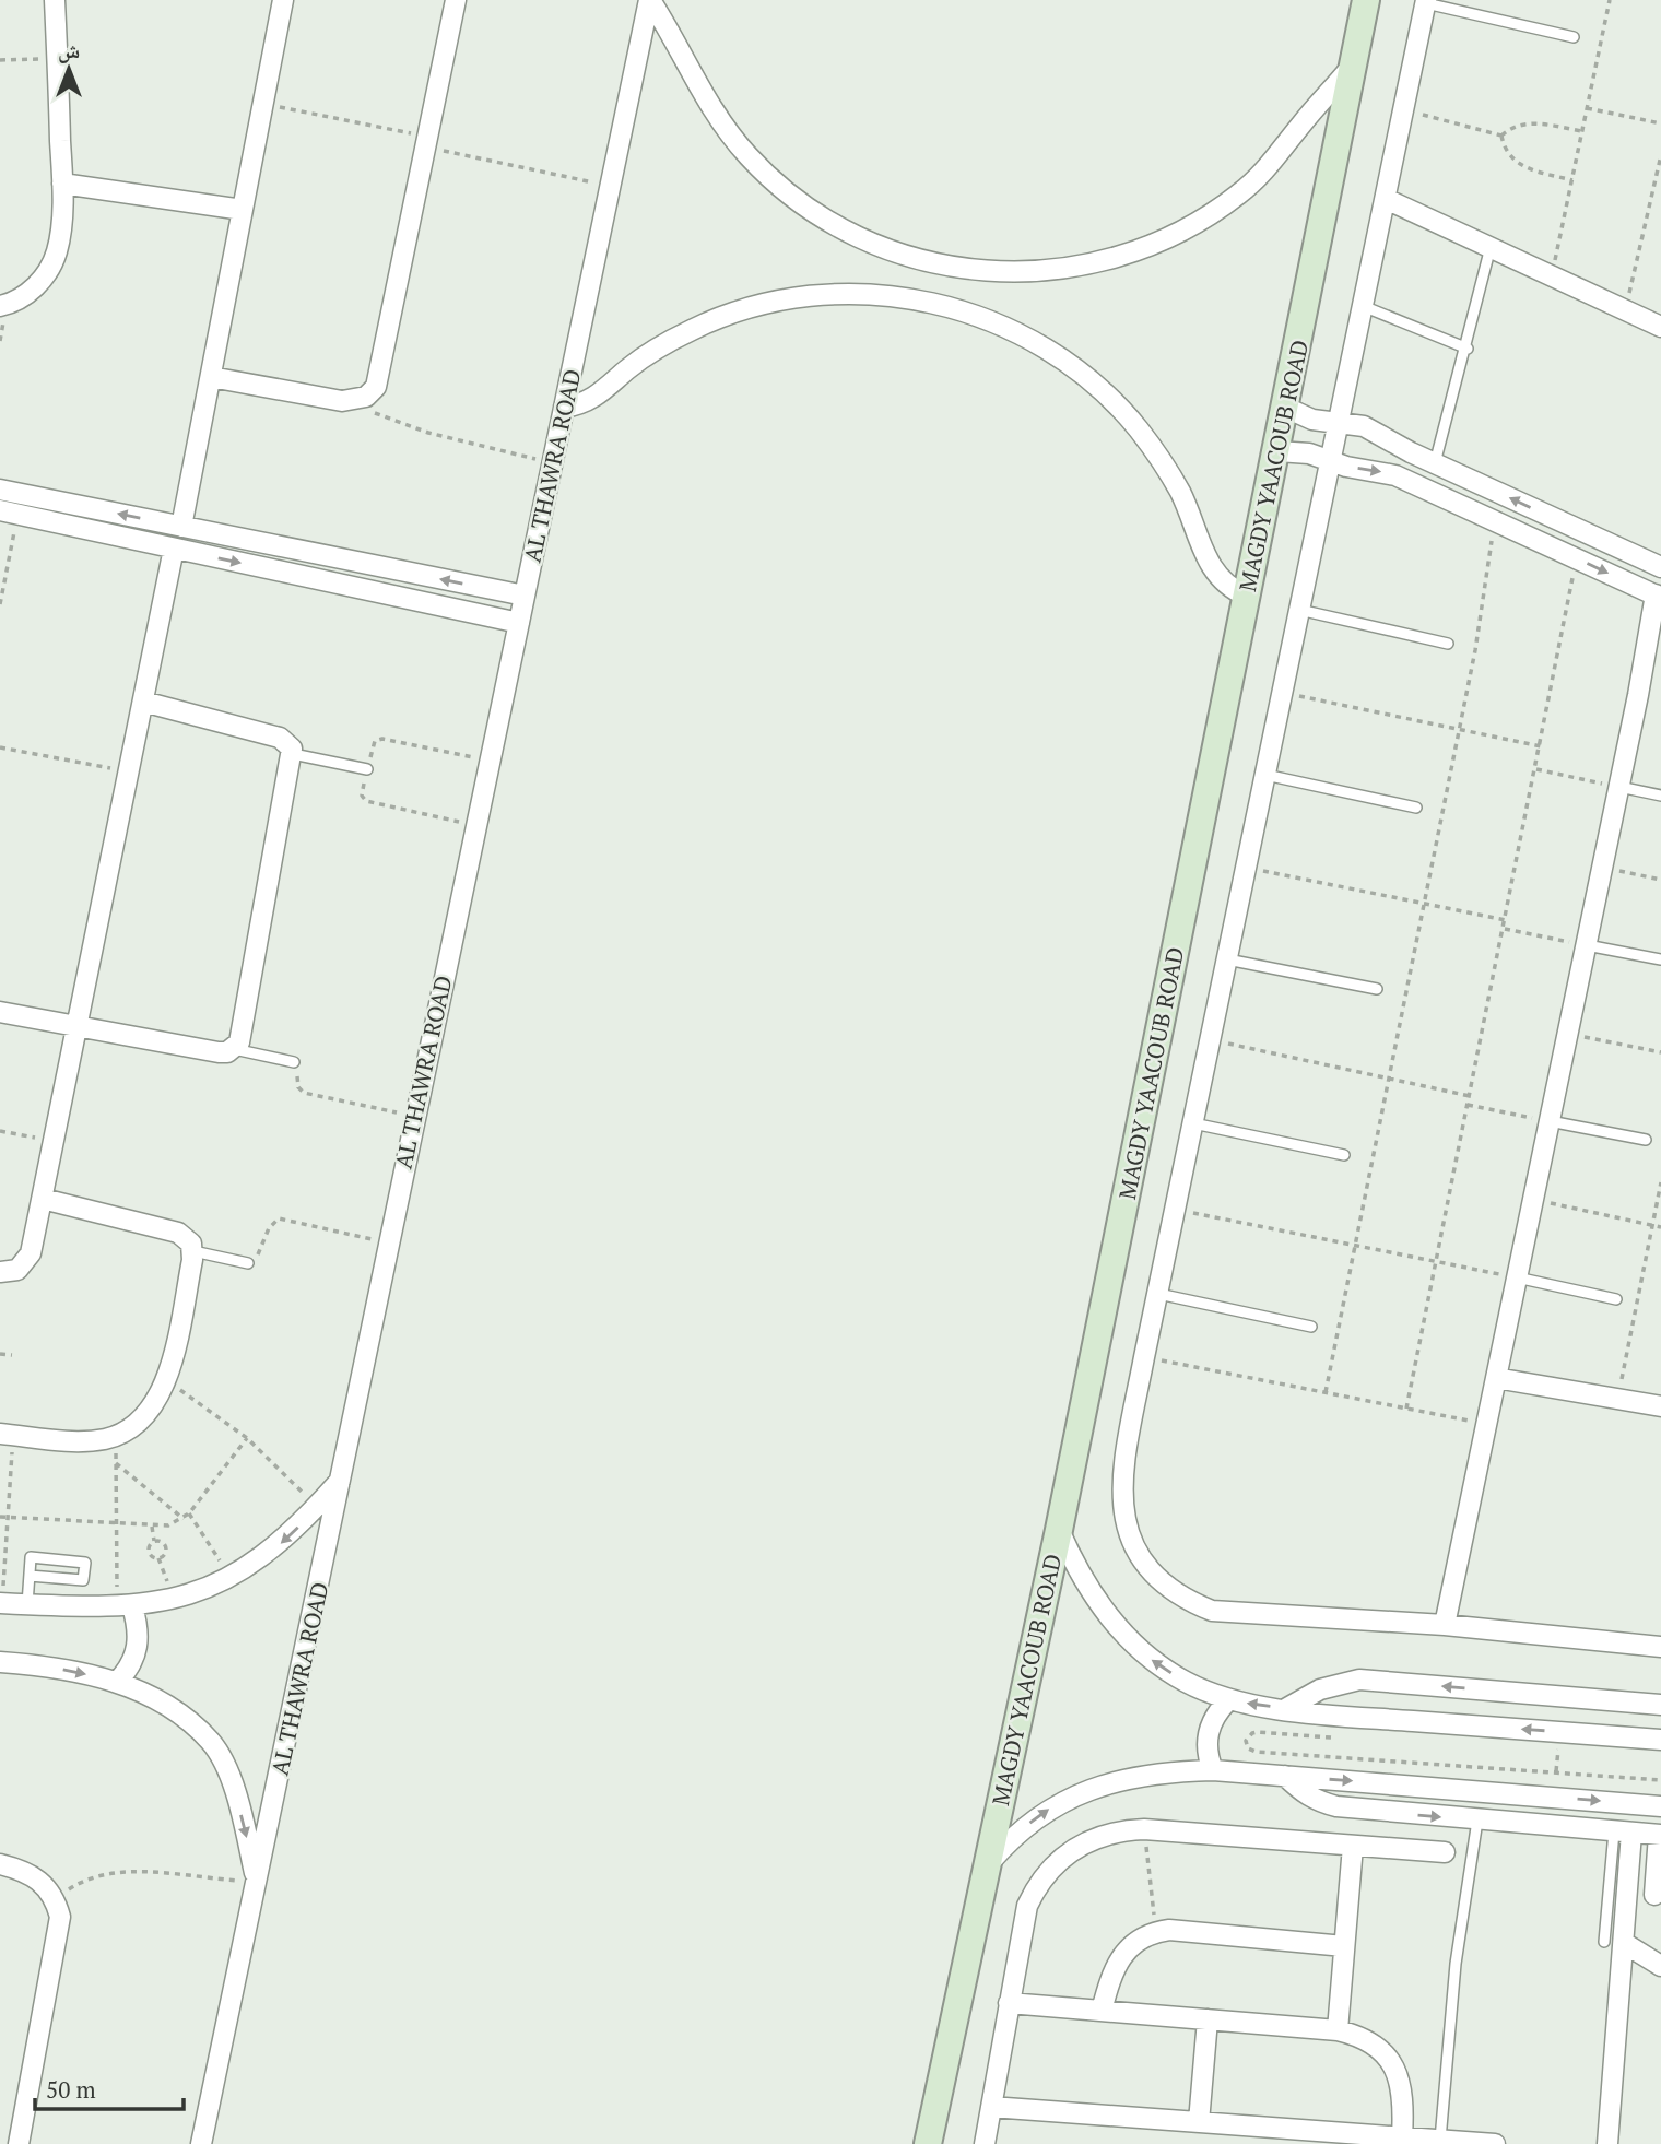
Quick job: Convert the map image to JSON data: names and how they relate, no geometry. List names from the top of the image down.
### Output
{
  "streets": {
    "street": ["AL THAWRA ROAD", "MAGDY YAACOUB ROAD"]
  },
  "scale_bar": "50 m",
  "north": "top"
}
